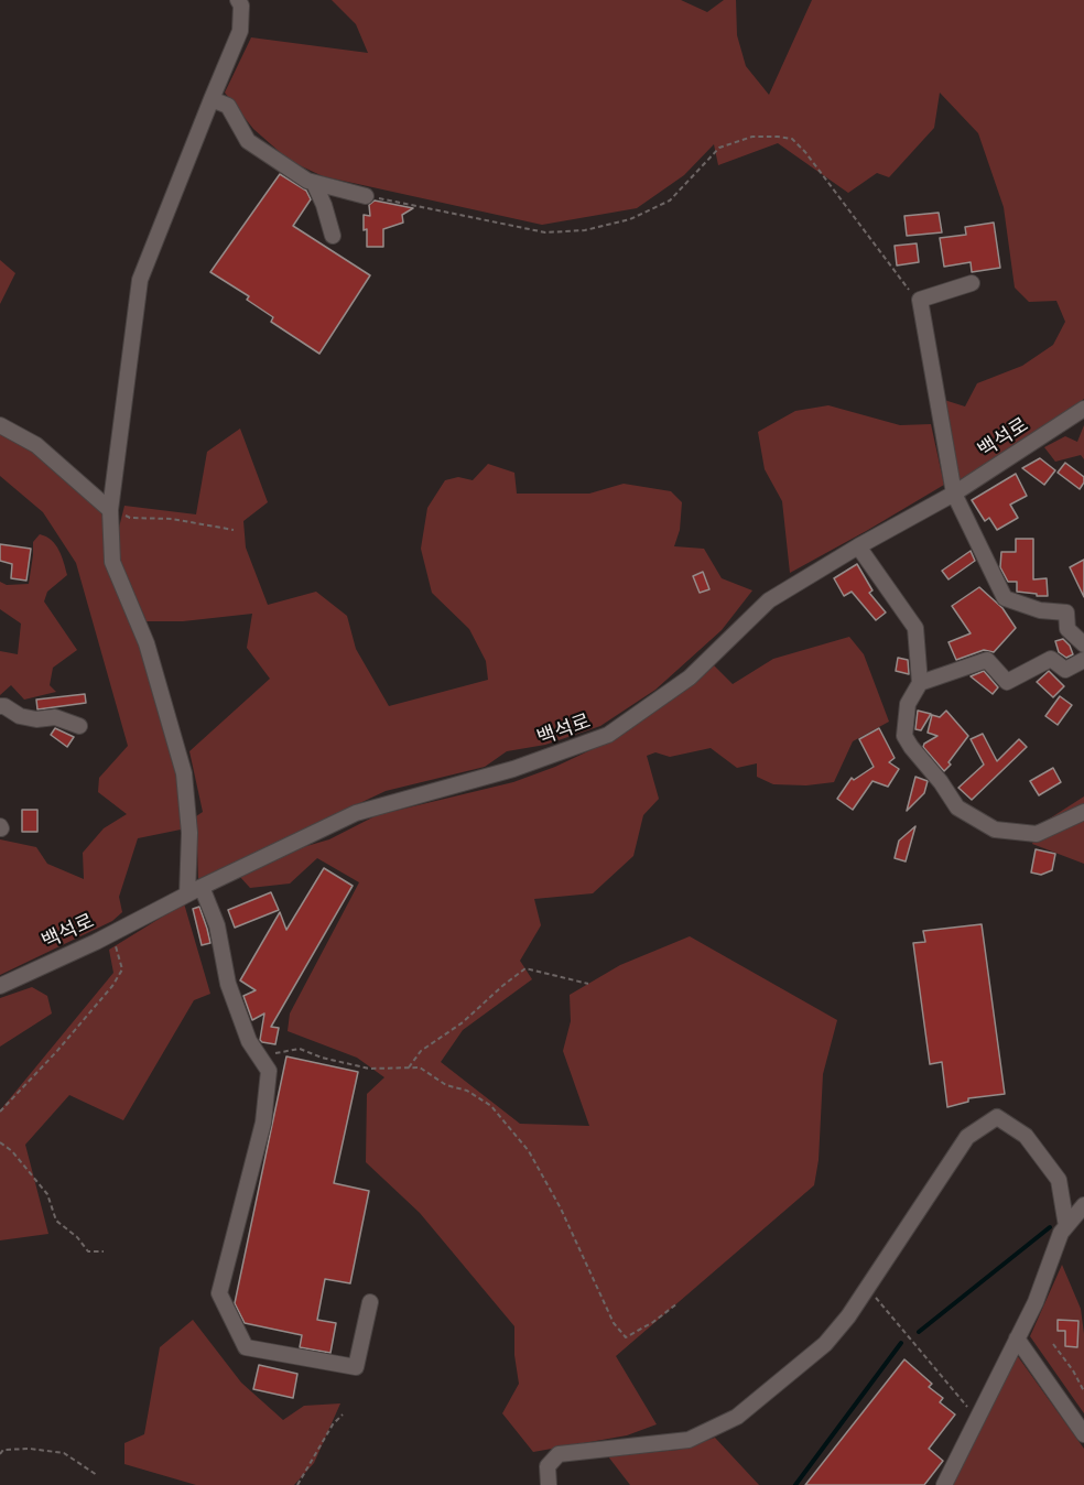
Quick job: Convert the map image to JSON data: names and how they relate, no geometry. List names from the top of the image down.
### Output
{
  "streets": {
    "street": ["백석로"]
  }
}
